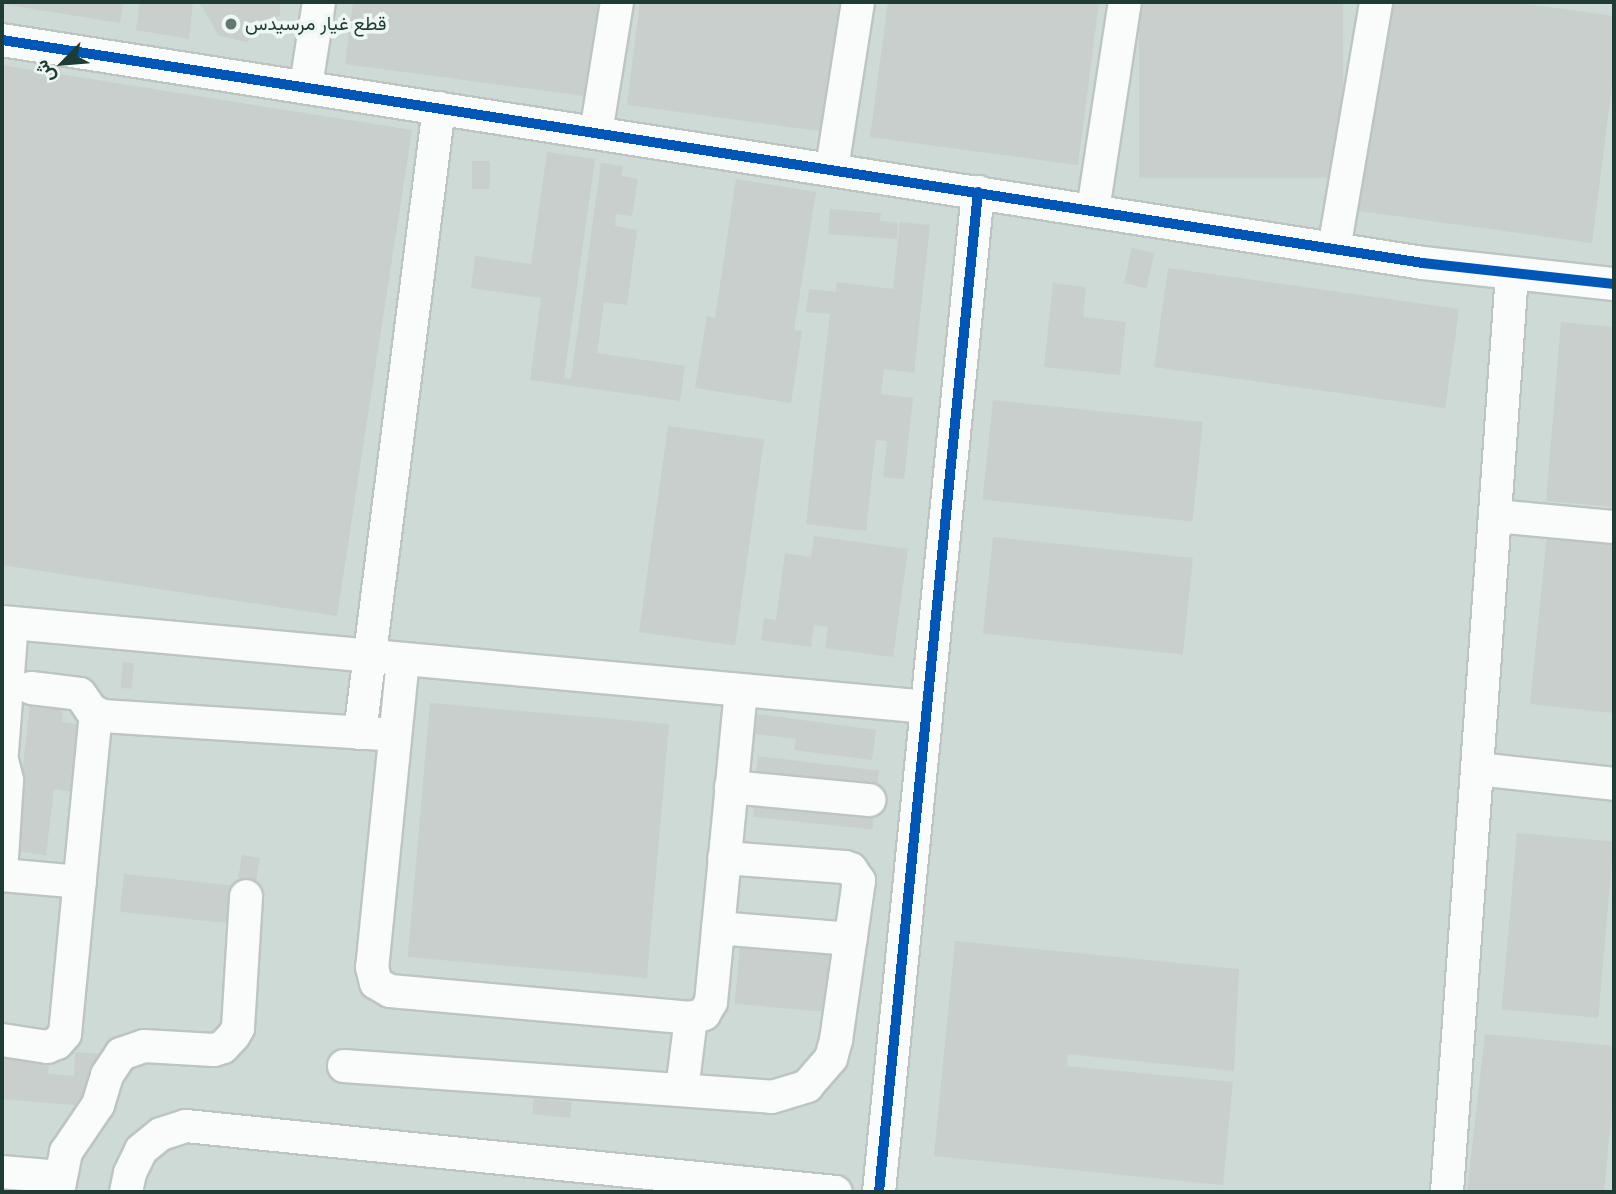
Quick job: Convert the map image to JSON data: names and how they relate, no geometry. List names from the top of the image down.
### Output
{
  "places": ["قطع غيار مرسيدس"],
  "north": "bottom left"
}
